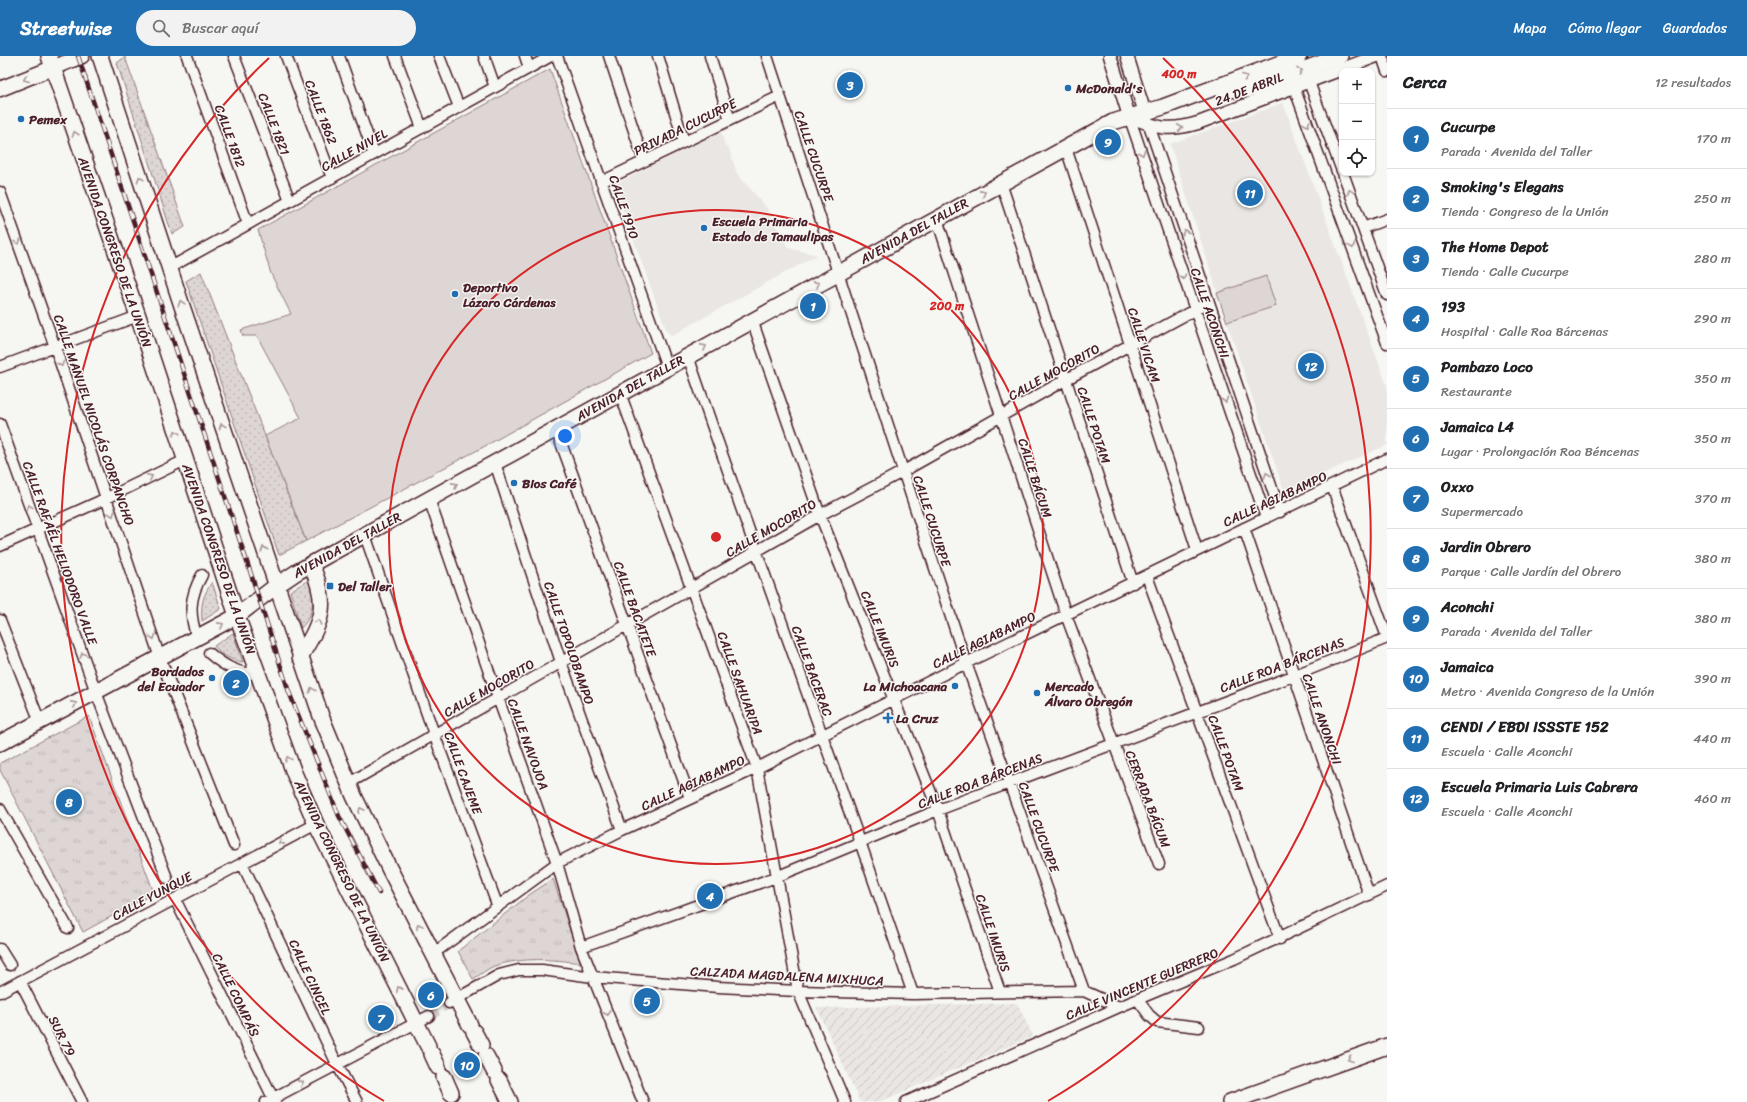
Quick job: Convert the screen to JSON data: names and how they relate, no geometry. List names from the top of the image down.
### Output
{
  "streets": {
    "main road": ["AVENIDA DEL TALLER", "AVENIDA CONGRESO DE LA UNIÓN"],
    "street": [
      "24 DE ABRIL",
      "CALLE 1862",
      "CALLE 1821",
      "PRIVADA CUCURPE",
      "CALLE 1812",
      "CALLE NIVEL",
      "CALLE CUCURPE",
      "CALLE 1910",
      "CALLE ACONCHI",
      "CALLE VICAM",
      "CALLE MOCORITO",
      "CALLE MANUEL NICOLÁS CORPANCHO",
      "CALLE POTAM",
      "CALLE BÁCUM",
      "CALLE AGIABAMPO",
      "CALLE RAFAÉL HELIODORO VALLE",
      "CALLE BACATETE",
      "CALLE IMURIS",
      "CALLE TOPOLOBAMPO",
      "CALLE ROA BÁRCENAS",
      "CALLE BACERAC",
      "CALLE SAHUARIPA",
      "CALLE ANONCHI",
      "CALLE NAVOJOA",
      "CALLE CAJEME",
      "CERRADA BÁCUM",
      "CALLE YUNQUE",
      "CALZADA MAGDALENA MIXHUCA",
      "CALLE CINCEL",
      "CALLE VINCENTE GUERRERO",
      "CALLE COMPÁS",
      "SUR 79"
    ]
  },
  "crossings": [
    ["24 DE ABRIL", "AVENIDA DEL TALLER"],
    ["24 DE ABRIL", "CALLE ACONCHI"],
    ["CALLE 1862", "CALLE NIVEL"],
    ["CALLE 1821", "CALLE NIVEL"],
    ["PRIVADA CUCURPE", "CALLE CUCURPE"],
    ["PRIVADA CUCURPE", "CALLE 1910"],
    ["CALLE 1812", "CALLE NIVEL"],
    ["CALLE CUCURPE", "AVENIDA DEL TALLER"],
    ["CALLE CUCURPE", "CALLE MOCORITO"],
    ["CALLE CUCURPE", "CALLE AGIABAMPO"],
    ["CALLE CUCURPE", "CALLE ROA BÁRCENAS"],
    ["CALLE CUCURPE", "CALZADA MAGDALENA MIXHUCA"],
    ["CALLE 1910", "AVENIDA DEL TALLER"],
    ["AVENIDA DEL TALLER", "AVENIDA CONGRESO DE LA UNIÓN"],
    ["AVENIDA DEL TALLER", "CALLE ACONCHI"],
    ["AVENIDA DEL TALLER", "CALLE VICAM"],
    ["AVENIDA DEL TALLER", "CALLE MANUEL NICOLÁS CORPANCHO"],
    ["AVENIDA DEL TALLER", "CALLE POTAM"],
    ["AVENIDA DEL TALLER", "CALLE BÁCUM"],
    ["AVENIDA DEL TALLER", "CALLE RAFAÉL HELIODORO VALLE"],
    ["AVENIDA DEL TALLER", "CALLE BACATETE"],
    ["AVENIDA DEL TALLER", "CALLE IMURIS"],
    ["AVENIDA DEL TALLER", "CALLE TOPOLOBAMPO"],
    ["AVENIDA DEL TALLER", "CALLE BACERAC"],
    ["AVENIDA DEL TALLER", "CALLE SAHUARIPA"],
    ["AVENIDA DEL TALLER", "CALLE NAVOJOA"],
    ["AVENIDA DEL TALLER", "CALLE CAJEME"],
    ["AVENIDA CONGRESO DE LA UNIÓN", "CALLE YUNQUE"],
    ["CALLE ACONCHI", "CALLE MOCORITO"],
    ["CALLE ACONCHI", "CALLE AGIABAMPO"],
    ["CALLE VICAM", "CALLE MOCORITO"],
    ["CALLE VICAM", "CALLE AGIABAMPO"],
    ["CALLE MOCORITO", "CALLE POTAM"],
    ["CALLE MOCORITO", "CALLE BÁCUM"],
    ["CALLE MOCORITO", "CALLE BACATETE"],
    ["CALLE MOCORITO", "CALLE IMURIS"],
    ["CALLE MOCORITO", "CALLE TOPOLOBAMPO"],
    ["CALLE MOCORITO", "CALLE BACERAC"],
    ["CALLE MOCORITO", "CALLE SAHUARIPA"],
    ["CALLE MOCORITO", "CALLE NAVOJOA"],
    ["CALLE MOCORITO", "CALLE CAJEME"],
    ["CALLE POTAM", "CALLE AGIABAMPO"],
    ["CALLE POTAM", "CALLE ROA BÁRCENAS"],
    ["CALLE POTAM", "CALLE VINCENTE GUERRERO"],
    ["CALLE BÁCUM", "CALLE AGIABAMPO"],
    ["CALLE BÁCUM", "CALLE ROA BÁRCENAS"],
    ["CALLE BÁCUM", "CERRADA BÁCUM"],
    ["CALLE AGIABAMPO", "CALLE BACATETE"],
    ["CALLE AGIABAMPO", "CALLE IMURIS"],
    ["CALLE AGIABAMPO", "CALLE TOPOLOBAMPO"],
    ["CALLE AGIABAMPO", "CALLE BACERAC"],
    ["CALLE AGIABAMPO", "CALLE SAHUARIPA"],
    ["CALLE AGIABAMPO", "CALLE ANONCHI"],
    ["CALLE AGIABAMPO", "CALLE NAVOJOA"],
    ["CALLE AGIABAMPO", "CALLE CAJEME"],
    ["CALLE IMURIS", "CALLE ROA BÁRCENAS"],
    ["CALLE IMURIS", "CALZADA MAGDALENA MIXHUCA"],
    ["CALLE ROA BÁRCENAS", "CALLE BACERAC"],
    ["CALLE ROA BÁRCENAS", "CALLE SAHUARIPA"],
    ["CALLE ROA BÁRCENAS", "CALLE ANONCHI"],
    ["CALLE ROA BÁRCENAS", "CALLE NAVOJOA"],
    ["CALLE ROA BÁRCENAS", "CERRADA BÁCUM"],
    ["CALLE BACERAC", "CALZADA MAGDALENA MIXHUCA"],
    ["CALLE SAHUARIPA", "CALZADA MAGDALENA MIXHUCA"],
    ["CALLE ANONCHI", "CALLE VINCENTE GUERRERO"],
    ["CALLE NAVOJOA", "CALZADA MAGDALENA MIXHUCA"],
    ["CALLE YUNQUE", "CALLE CINCEL"],
    ["CALLE YUNQUE", "CALLE COMPÁS"],
    ["CALLE YUNQUE", "SUR 79"],
    ["CALZADA MAGDALENA MIXHUCA", "CALLE VINCENTE GUERRERO"]
  ],
  "one_way": ["24 DE ABRIL", "AVENIDA DEL TALLER", "CALLE MANUEL NICOLÁS CORPANCHO"],
  "places": {
    "other": [
      "McDonald's",
      "Pemex",
      "Escuela Primaria Estado de Tamaulipas",
      "Deportivo Lázaro Cárdenas",
      "Bios Café",
      "Bordados del Ecuador",
      "La Michoacana",
      "Mercado Álvaro Obregón"
    ],
    "transit": ["Del Taller"],
    "health": ["La Cruz"]
  },
  "page": {
    "header": "Streetwise",
    "search": "Buscar aquí",
    "nav": ["Mapa", "Cómo llegar", "Guardados"],
    "heading": ["Cerca", "12 resultados"],
    "map_buttons": ["+", "−"],
    "pins": [
      "3",
      "9",
      "11",
      "1",
      "12",
      "2",
      "8",
      "4",
      "6",
      "5",
      "7",
      "10"
    ],
    "list": [
      {
        "mark": "1",
        "name": "Cucurpe",
        "note": "Parada · Avenida del Taller",
        "value": "170 m"
      },
      {
        "mark": "2",
        "name": "Smoking's Elegans",
        "note": "Tienda · Congreso de la Unión",
        "value": "250 m"
      },
      {
        "mark": "3",
        "name": "The Home Depot",
        "note": "Tienda · Calle Cucurpe",
        "value": "280 m"
      },
      {
        "mark": "4",
        "name": "193",
        "note": "Hospital · Calle Roa Bárcenas",
        "value": "290 m"
      },
      {
        "mark": "5",
        "name": "Pambazo Loco",
        "note": "Restaurante",
        "value": "350 m"
      },
      {
        "mark": "6",
        "name": "Jamaica L4",
        "note": "Lugar · Prolongación Roa Béncenas",
        "value": "350 m"
      },
      {
        "mark": "7",
        "name": "Oxxo",
        "note": "Supermercado",
        "value": "370 m"
      },
      {
        "mark": "8",
        "name": "Jardin Obrero",
        "note": "Parque · Calle Jardín del Obrero",
        "value": "380 m"
      },
      {
        "mark": "9",
        "name": "Aconchi",
        "note": "Parada · Avenida del Taller",
        "value": "380 m"
      },
      {
        "mark": "10",
        "name": "Jamaica",
        "note": "Metro · Avenida Congreso de la Unión",
        "value": "390 m"
      },
      {
        "mark": "11",
        "name": "CENDI / EBDI ISSSTE 152",
        "note": "Escuela · Calle Aconchi",
        "value": "440 m"
      },
      {
        "mark": "12",
        "name": "Escuela Primaria Luis Cabrera",
        "note": "Escuela · Calle Aconchi",
        "value": "460 m"
      }
    ]
  },
  "rings": ["400 m", "200 m"]
}
